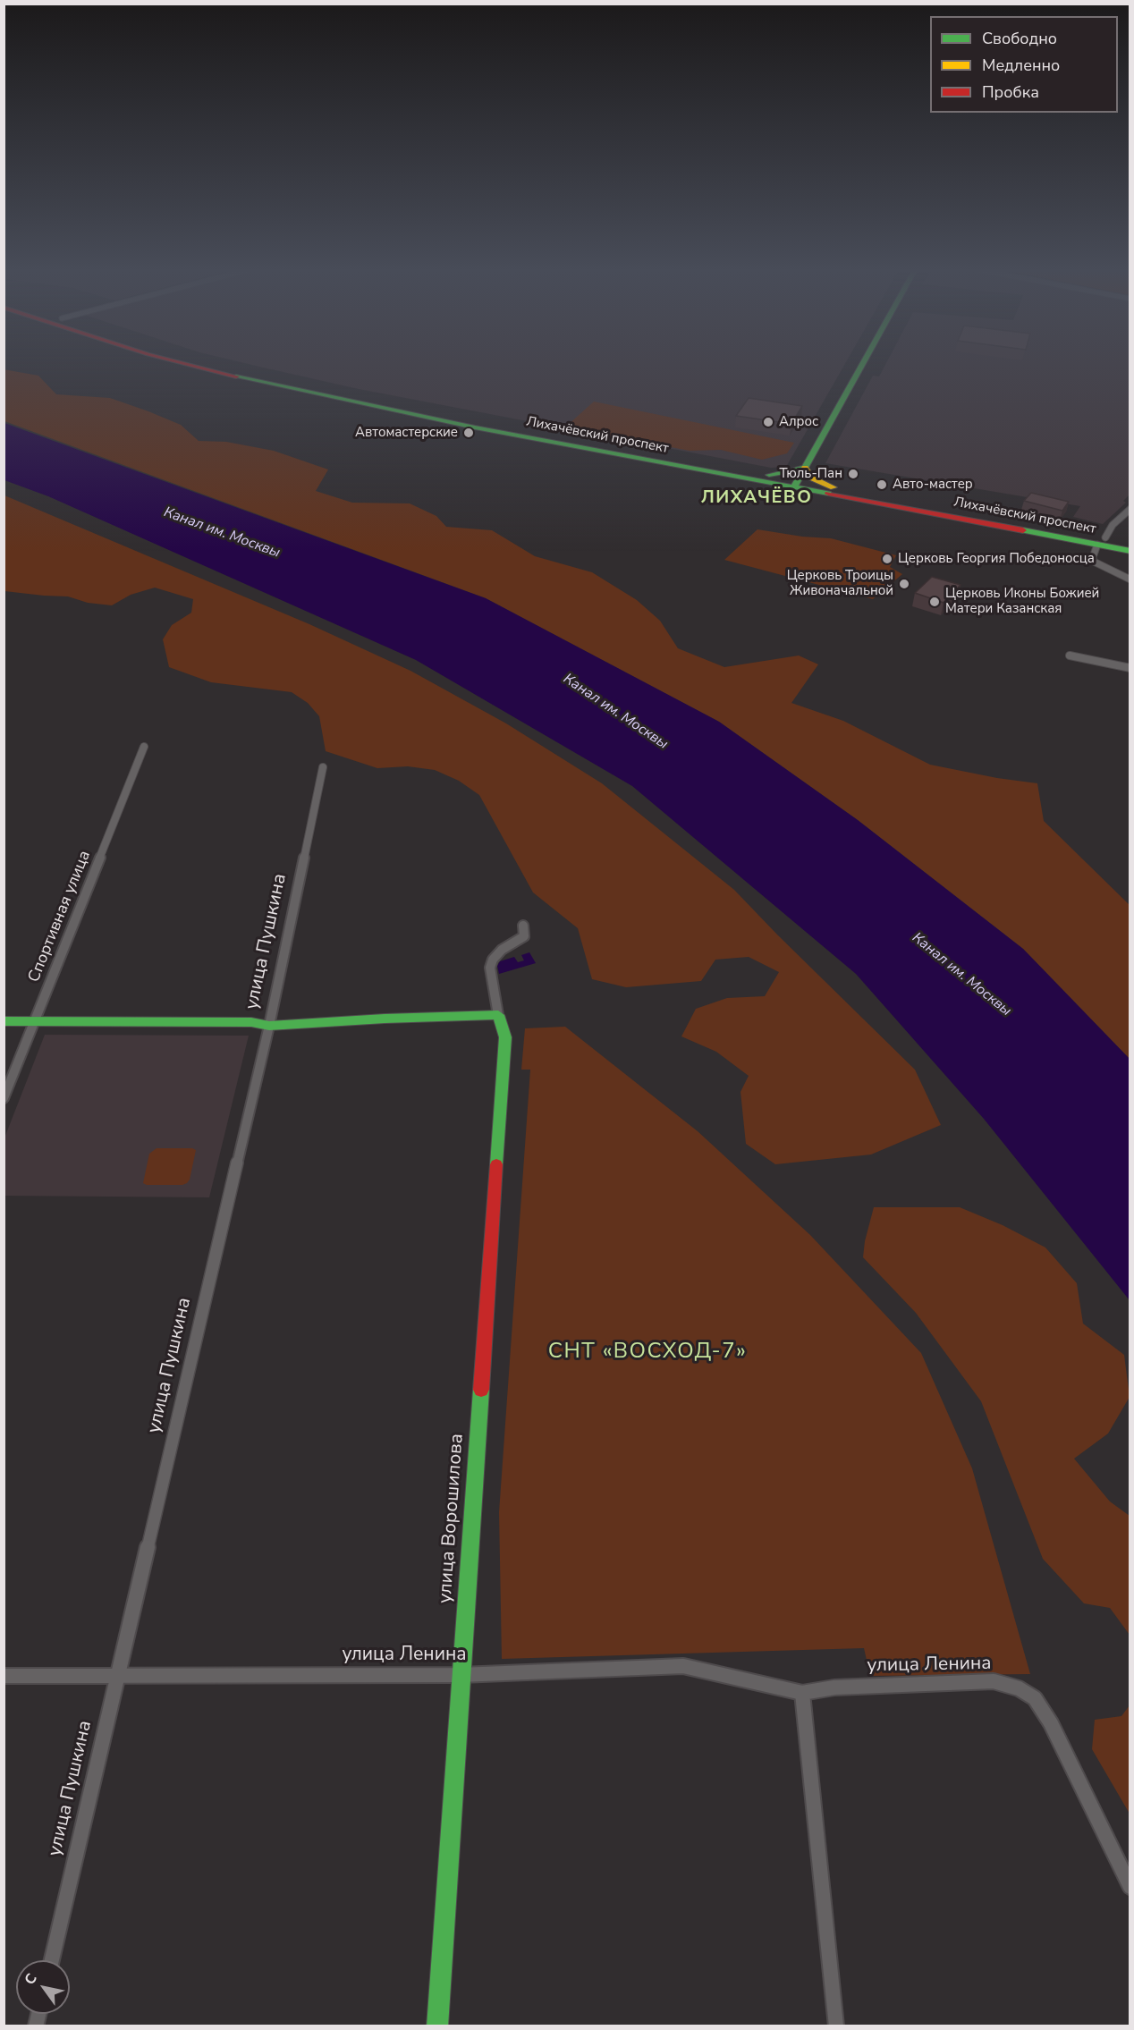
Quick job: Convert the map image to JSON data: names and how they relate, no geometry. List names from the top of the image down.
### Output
{
  "streets": {
    "main road": ["Лихачёвский проспект", "улица Ворошилова"],
    "street": ["Спортивная улица", "улица Пушкина", "улица Ленина"]
  },
  "crossings": [
    ["улица Пушкина", "улица Ленина"],
    ["улица Ворошилова", "улица Ленина"]
  ],
  "districts": ["ЛИХАЧЁВО", "СНТ «ВОСХОД-7»"],
  "water": ["Канал им. Москвы"],
  "places": [
    "Алрос",
    "Автомастерские",
    "Тюль-Пан",
    "Авто-мастер",
    "Церковь Георгия Победоносца",
    "Церковь Троицы Живоначальной",
    "Церковь Иконы Божией Матери Казанская"
  ],
  "legend": ["Свободно", "Медленно", "Пробка"],
  "north": "top left"
}
